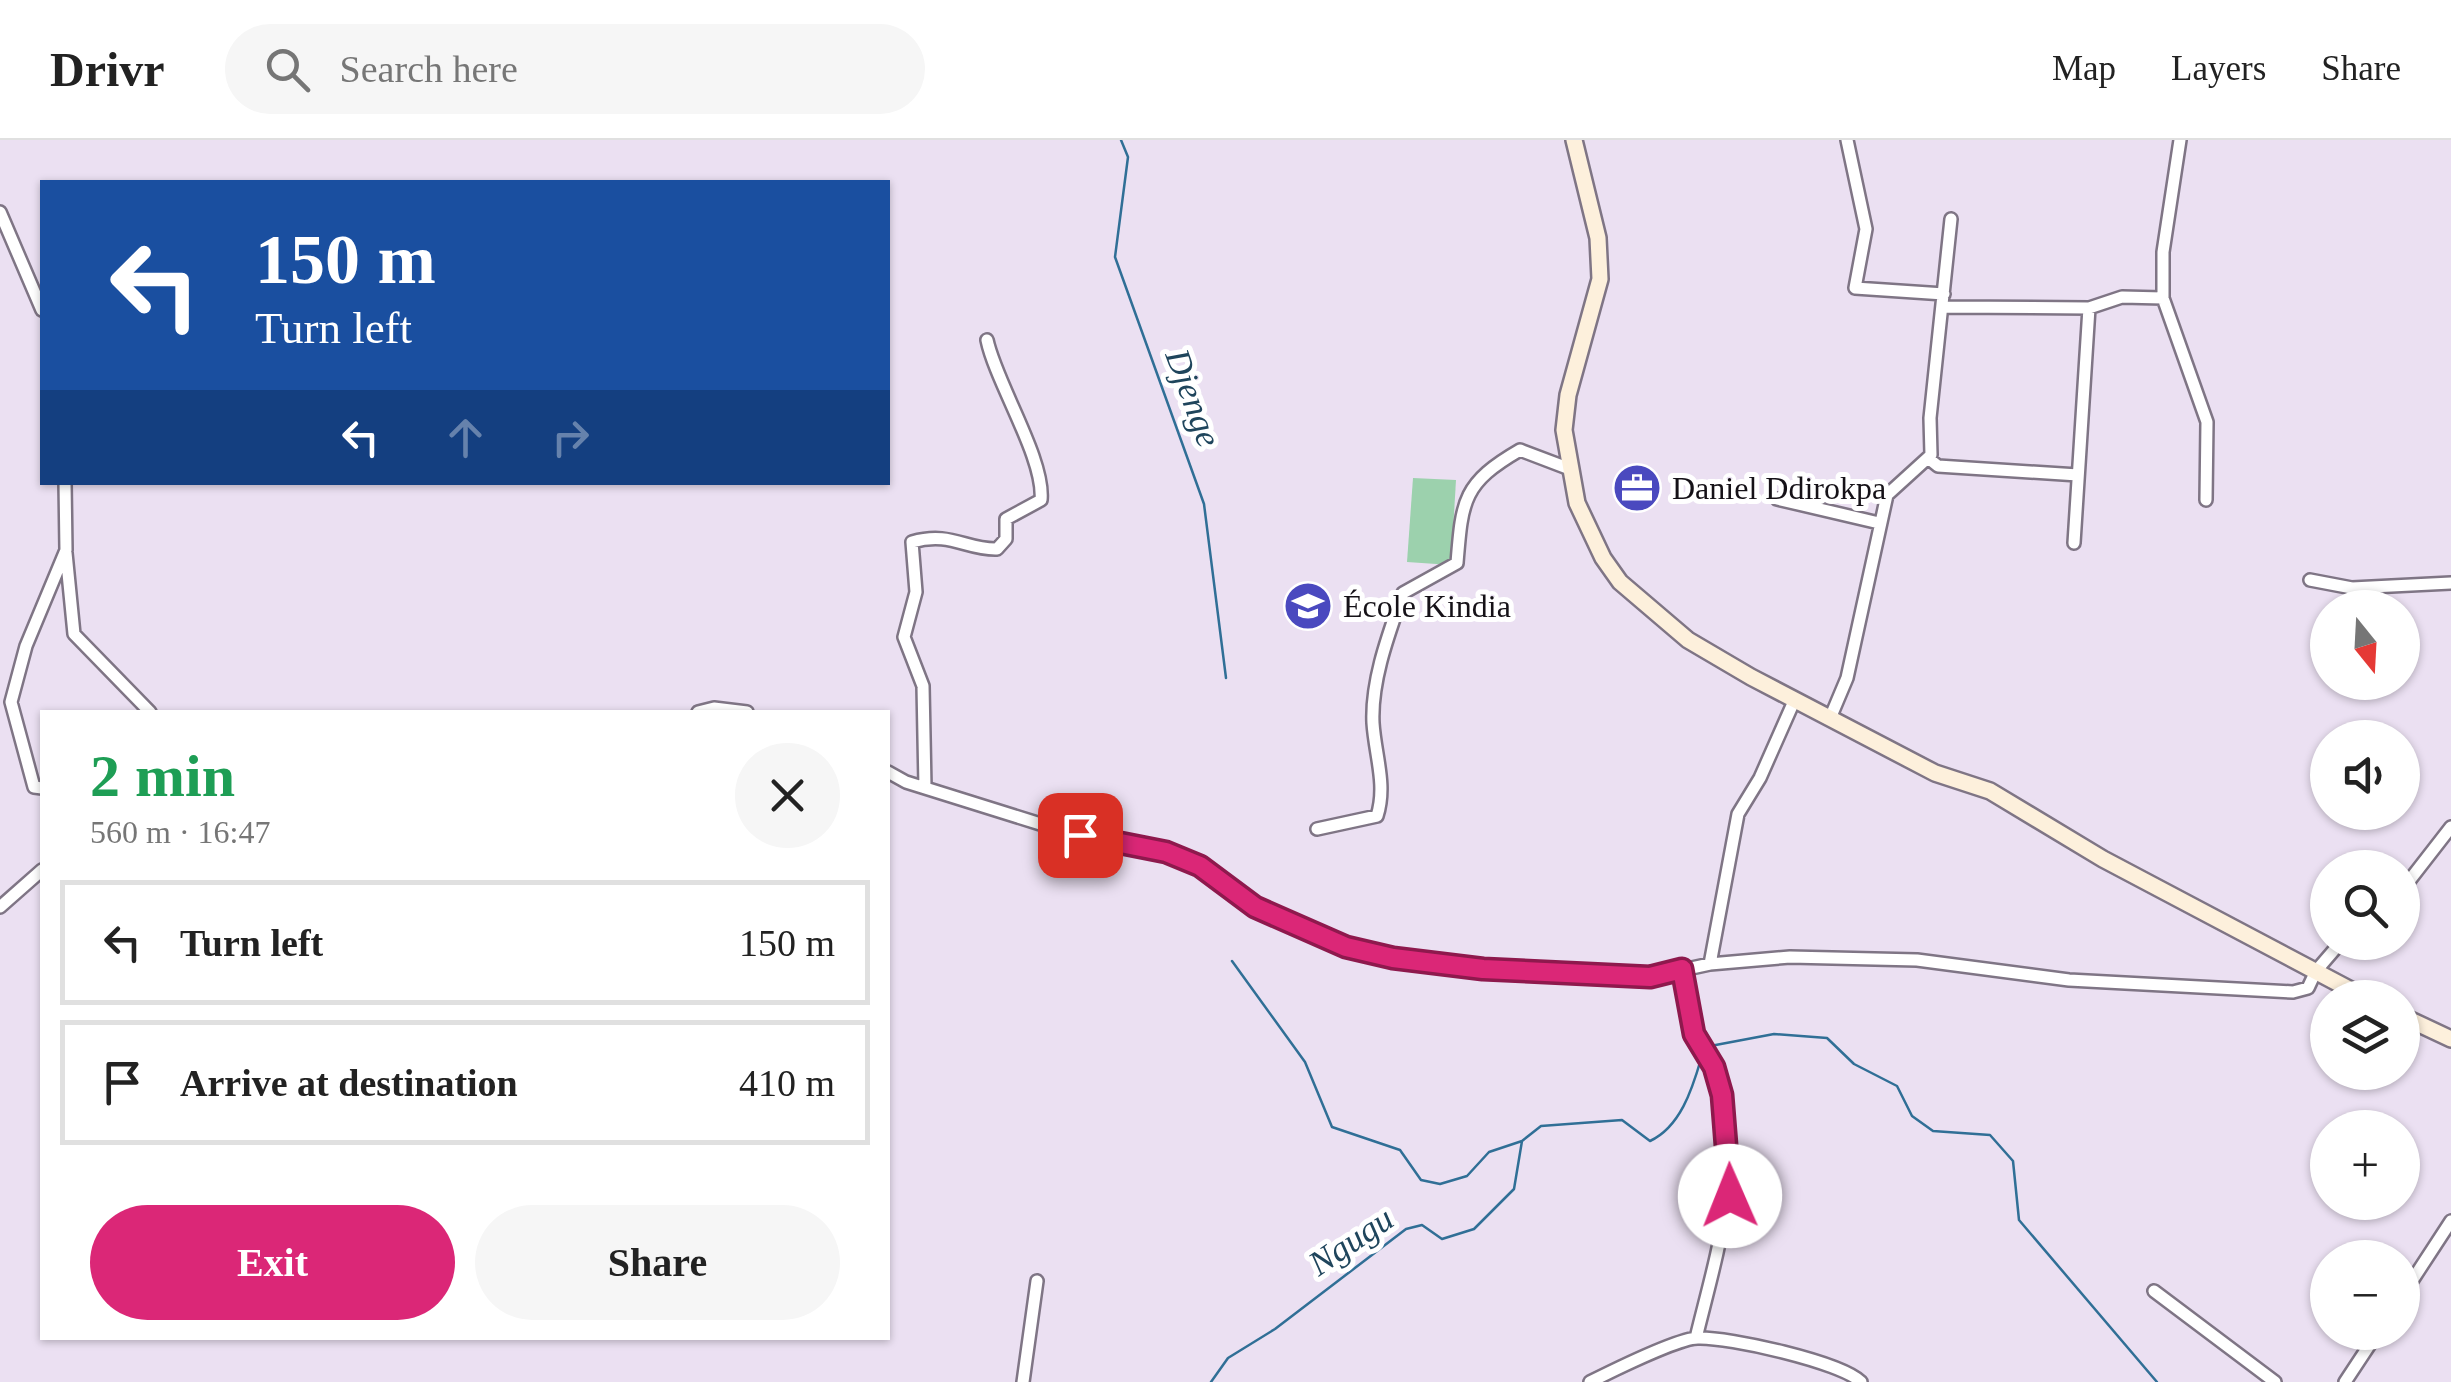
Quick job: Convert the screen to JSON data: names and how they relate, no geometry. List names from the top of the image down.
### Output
{
  "water": ["Djenge", "Ngugu"],
  "places": {
    "office": ["Daniel Ddirokpa"],
    "school or university": ["École Kindia"]
  },
  "north": "bottom",
  "page": {
    "header": "Drivr",
    "search": "Search here",
    "nav": ["Map", "Layers", "Share"],
    "turn": ["150 m", "Turn left"],
    "map_buttons": ["+", "−"],
    "heading": ["2 min", "560 m · 16:47"],
    "list": [
      {
        "name": "Turn left",
        "value": "150 m"
      },
      {
        "name": "Arrive at destination",
        "value": "410 m"
      }
    ],
    "buttons": ["Exit", "Share"]
  }
}
